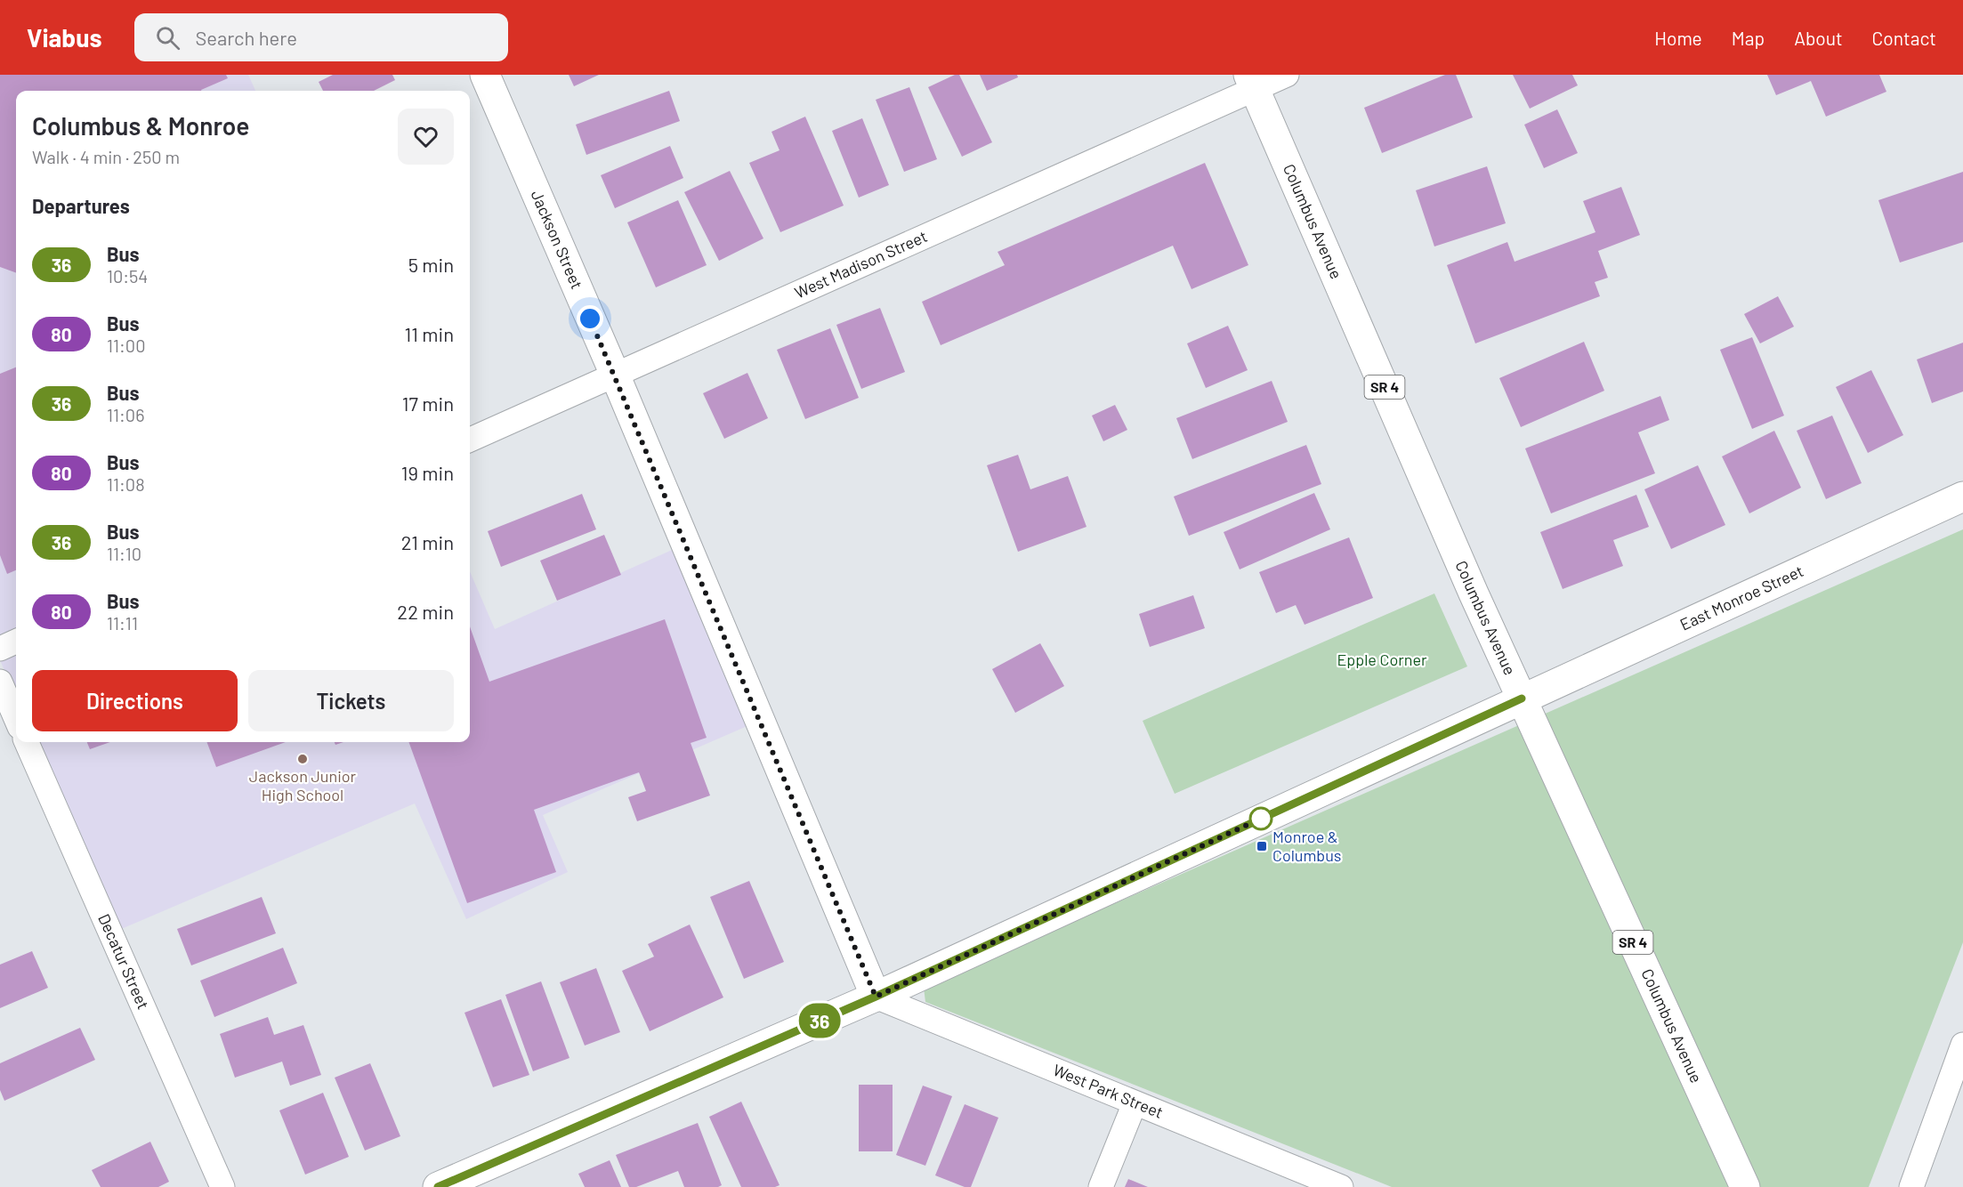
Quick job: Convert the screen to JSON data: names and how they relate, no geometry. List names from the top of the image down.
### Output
{
  "streets": {
    "main road": [
      "Columbus Avenue",
      "Jackson Street",
      "SR 4",
      "East Monroe Street"
    ],
    "street": ["West Madison Street", "Decatur Street", "West Park Street"]
  },
  "crossings": [
    ["Columbus Avenue", "West Madison Street"],
    ["Columbus Avenue", "East Monroe Street"],
    ["Jackson Street", "West Madison Street"],
    ["Jackson Street", "East Monroe Street"],
    ["Jackson Street", "West Park Street"],
    ["East Monroe Street", "West Park Street"]
  ],
  "parks": ["Epple Corner"],
  "places": {
    "other": ["Jackson Junior High School"],
    "transit": ["Monroe & Columbus"]
  },
  "lines": ["bus line 36"],
  "page": {
    "header": "Viabus",
    "search": "Search here",
    "nav": [
      "Home",
      "Map",
      "About",
      "Contact"
    ],
    "on_map": "36",
    "heading": [
      ["Columbus & Monroe", "Walk · 4 min · 250 m"],
      "Departures"
    ],
    "list": [
      {
        "mark": "36",
        "name": "Bus",
        "note": "10:54",
        "value": "5 min"
      },
      {
        "mark": "80",
        "name": "Bus",
        "note": "11:00",
        "value": "11 min"
      },
      {
        "mark": "36",
        "name": "Bus",
        "note": "11:06",
        "value": "17 min"
      },
      {
        "mark": "80",
        "name": "Bus",
        "note": "11:08",
        "value": "19 min"
      },
      {
        "mark": "36",
        "name": "Bus",
        "note": "11:10",
        "value": "21 min"
      },
      {
        "mark": "80",
        "name": "Bus",
        "note": "11:11",
        "value": "22 min"
      }
    ],
    "buttons": ["Directions", "Tickets"]
  }
}
